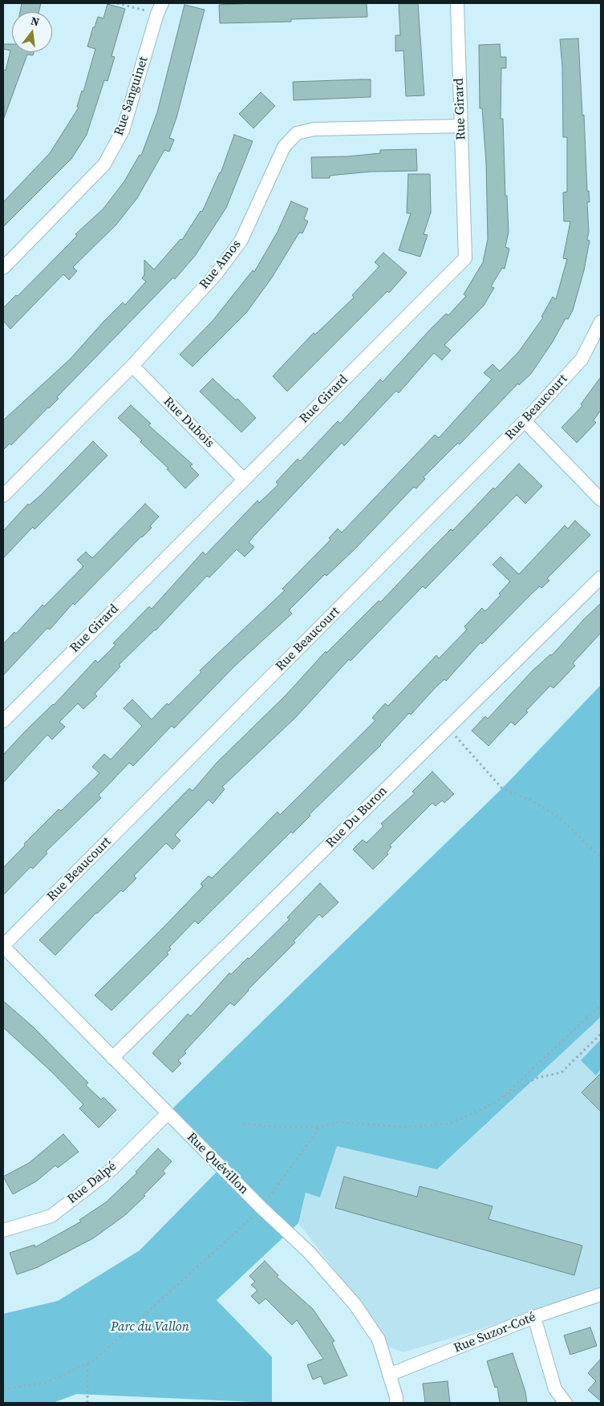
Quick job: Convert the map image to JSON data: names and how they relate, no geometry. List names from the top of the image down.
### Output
{
  "streets": {
    "street": [
      "Rue Sanguinet",
      "Rue Girard",
      "Rue Amos",
      "Rue Beaucourt",
      "Rue Dubois",
      "Rue Du Buron",
      "Rue Quévillon",
      "Rue Dalpé",
      "Rue Suzor-Coté"
    ]
  },
  "crossings": [
    ["Rue Girard", "Rue Amos"],
    ["Rue Girard", "Rue Dubois"],
    ["Rue Amos", "Rue Dubois"],
    ["Rue Beaucourt", "Rue Quévillon"],
    ["Rue Du Buron", "Rue Quévillon"],
    ["Rue Quévillon", "Rue Dalpé"],
    ["Rue Quévillon", "Rue Suzor-Coté"]
  ],
  "parks": ["Parc du Vallon"],
  "north": "top"
}
